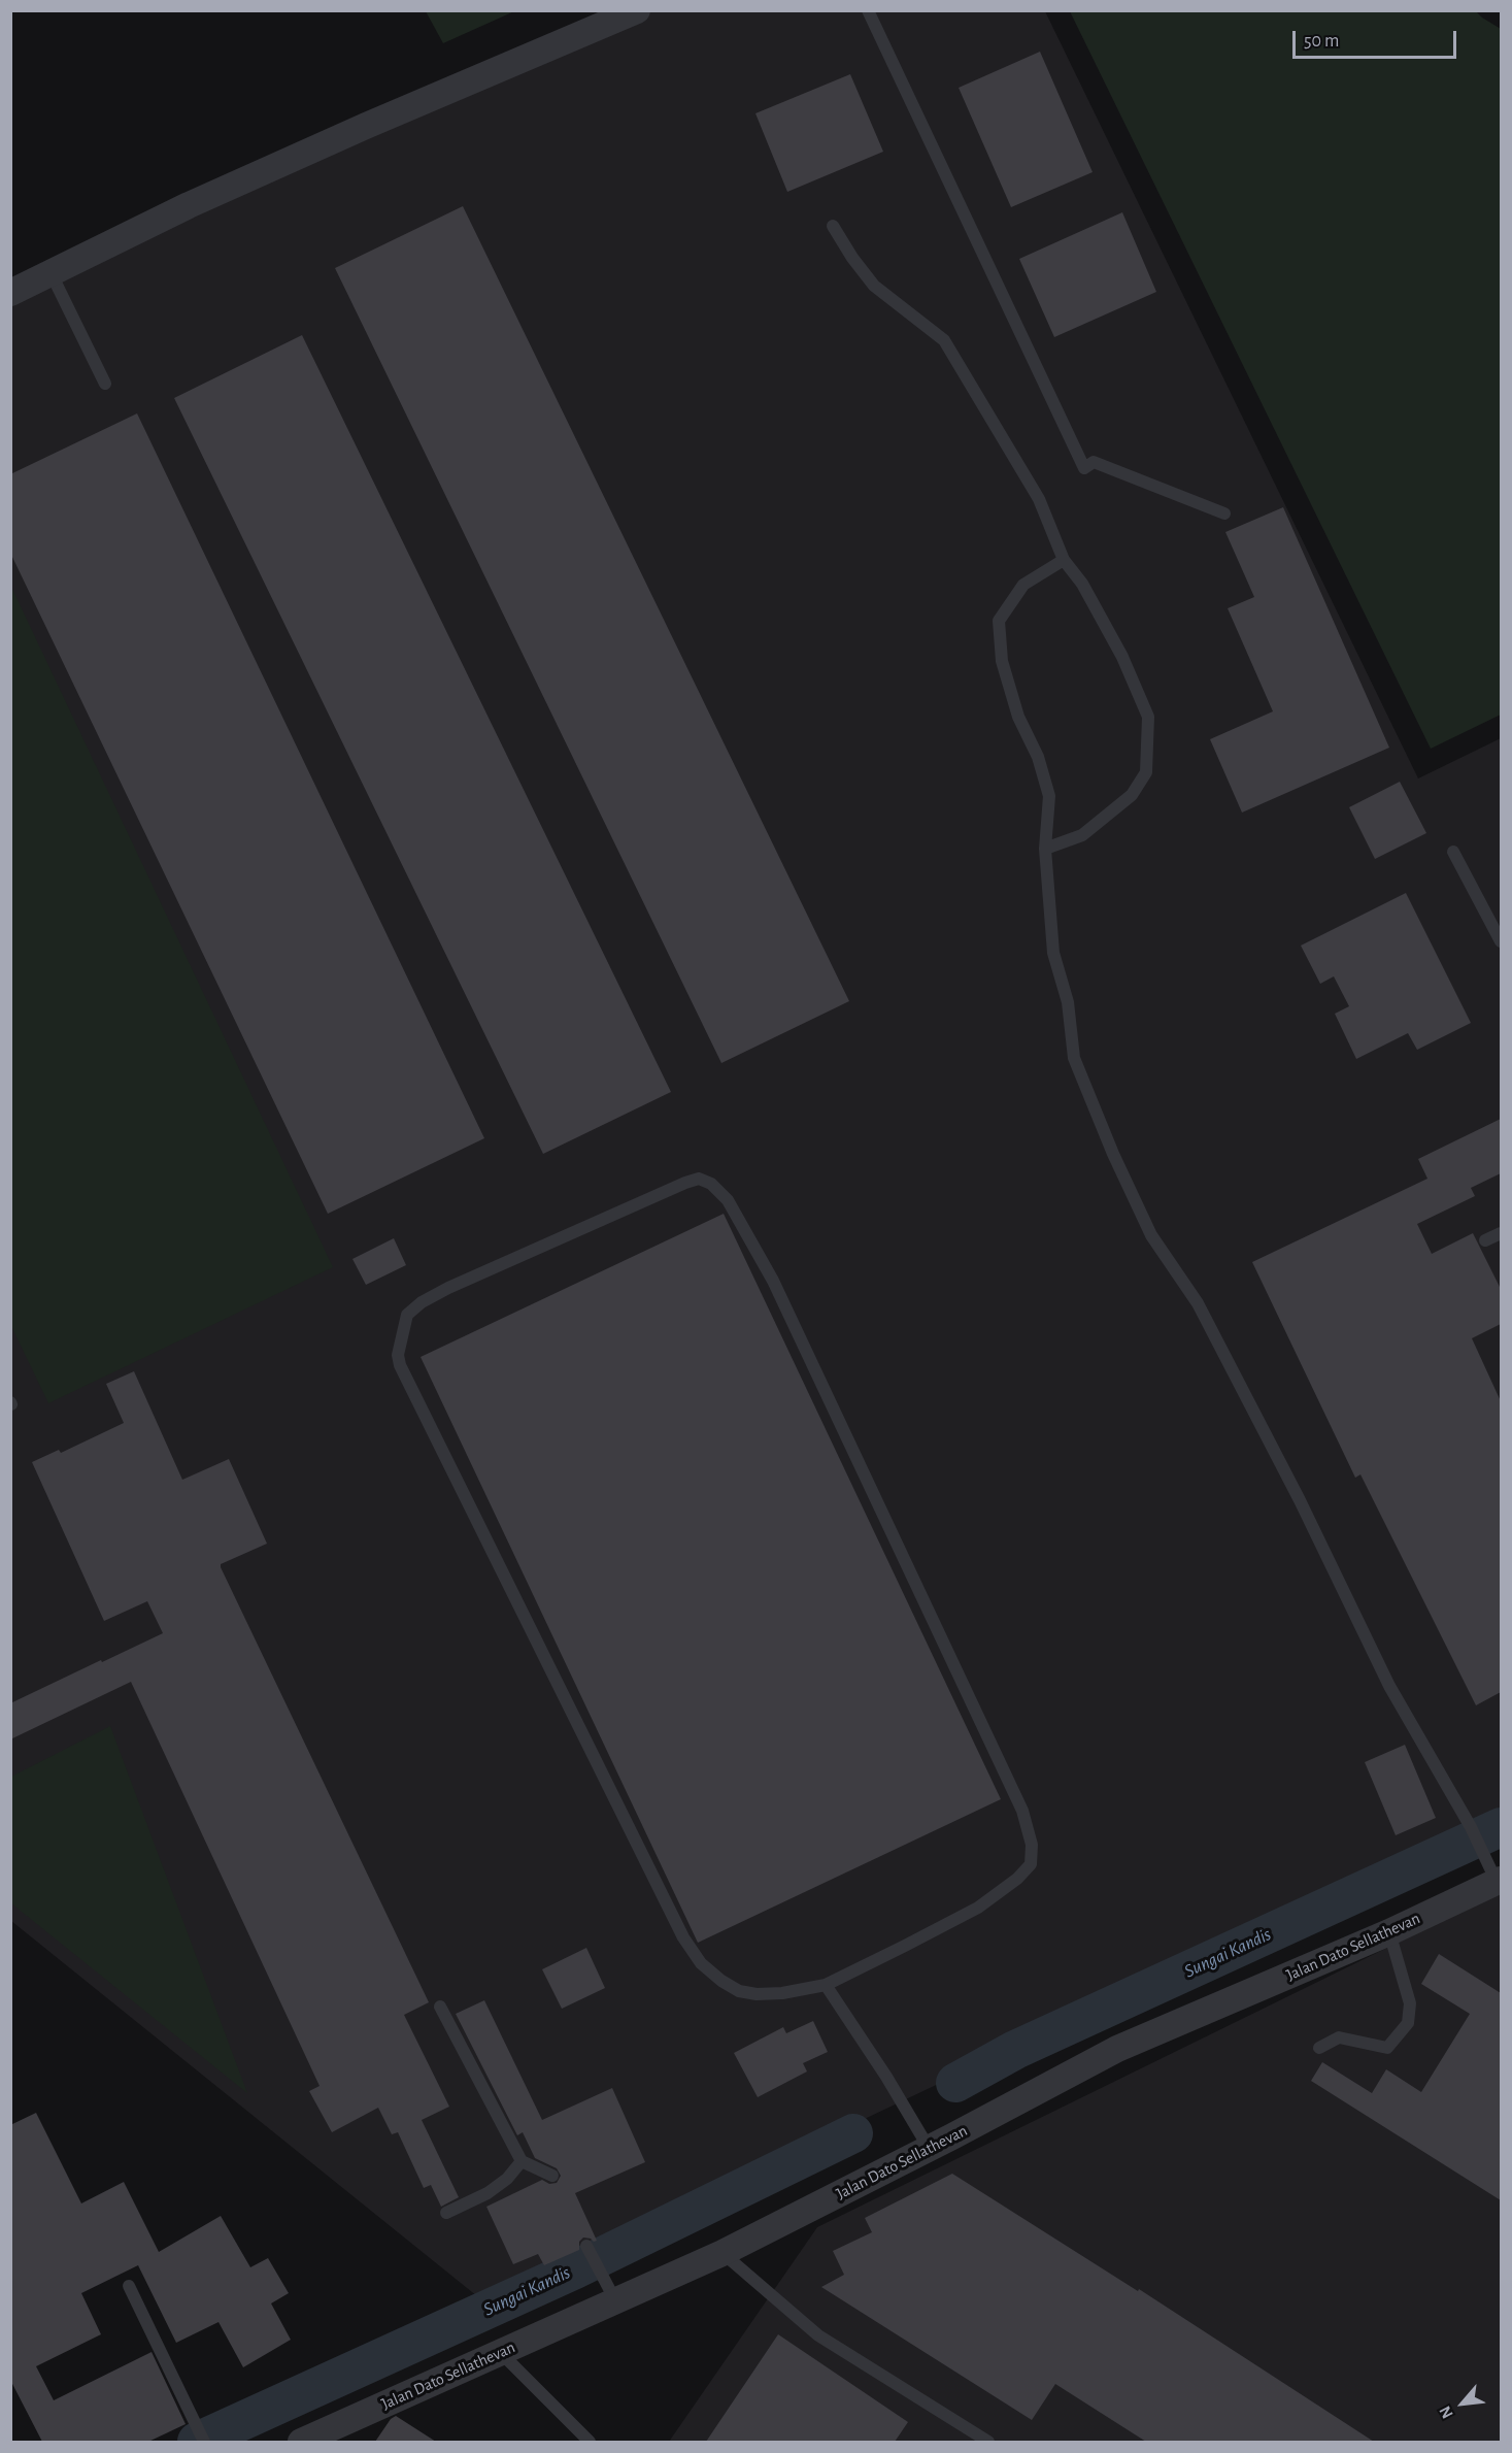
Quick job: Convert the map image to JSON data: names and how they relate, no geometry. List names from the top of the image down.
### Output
{
  "streets": {
    "street": ["Jalan Dato Sellathevan"]
  },
  "water": ["Sungai Kandis"],
  "scale_bar": "50 m",
  "north": "bottom left"
}
